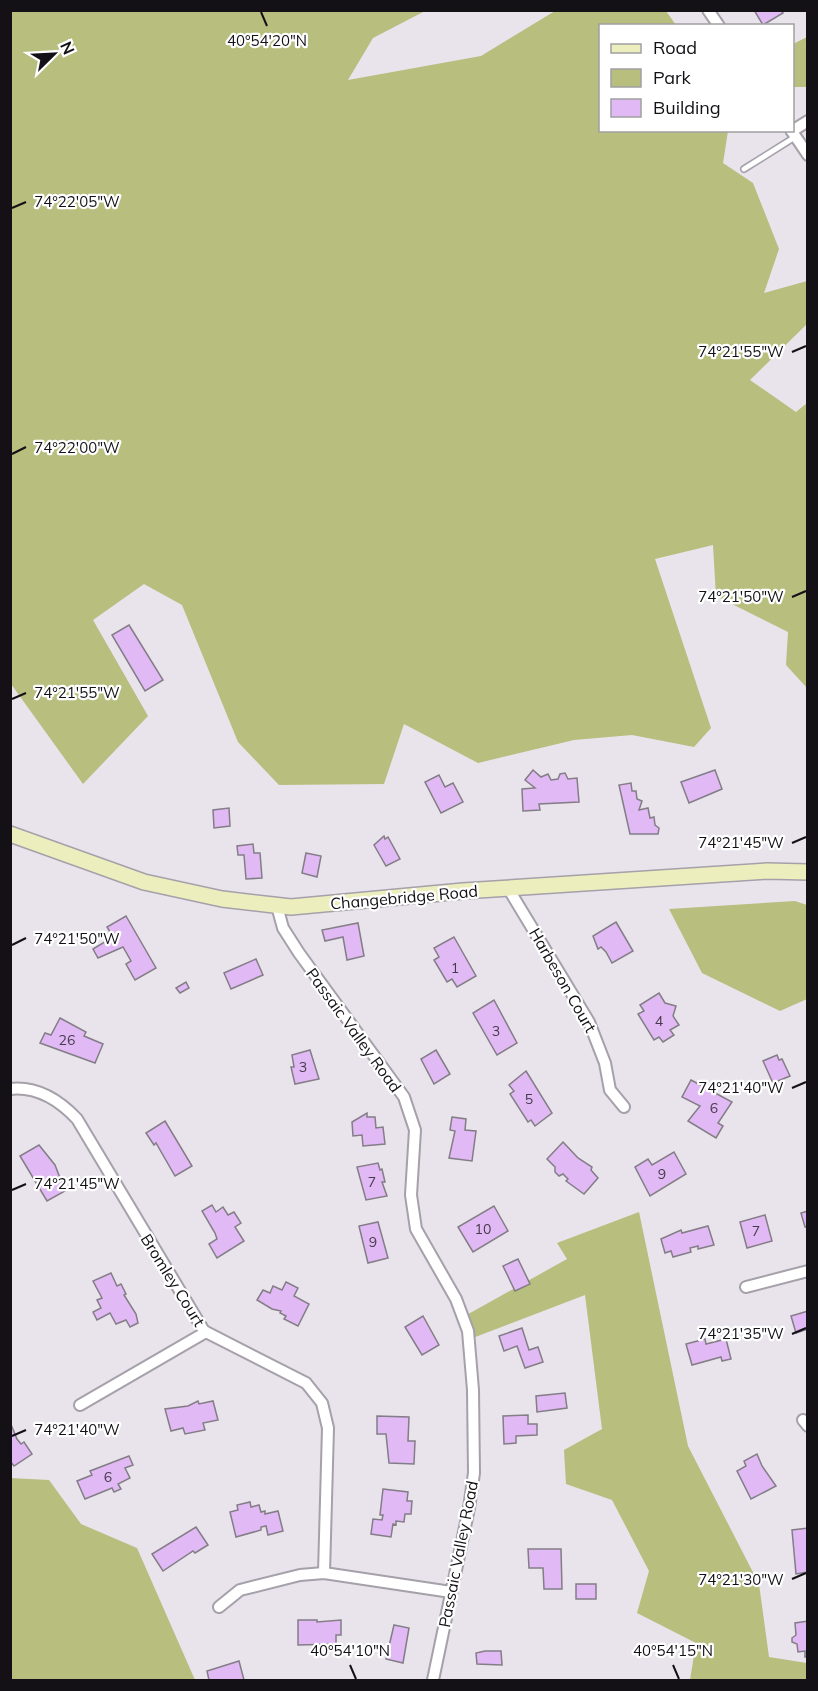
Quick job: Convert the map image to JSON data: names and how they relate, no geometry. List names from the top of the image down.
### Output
{
  "streets": {
    "main road": ["Changebridge Road"],
    "street": ["Harbeson Court", "Passaic Valley Road", "Bromley Court"]
  },
  "crossings": [
    ["Changebridge Road", "Harbeson Court"],
    ["Changebridge Road", "Passaic Valley Road"]
  ],
  "house_numbers": [
    "1",
    "4",
    "3",
    "26",
    "3",
    "5",
    "6",
    "9",
    "7",
    "10",
    "7",
    "9",
    "6"
  ],
  "legend": ["Road", "Park", "Building"],
  "north": "top right",
  "coordinates": [
    "40°54'20\"N",
    "74°22'05\"W",
    "74°21'55\"W",
    "74°22'00\"W",
    "74°21'50\"W",
    "74°21'45\"W",
    "74°21'40\"W",
    "74°21'35\"W",
    "74°21'30\"W",
    "40°54'10\"N",
    "40°54'15\"N"
  ]
}
